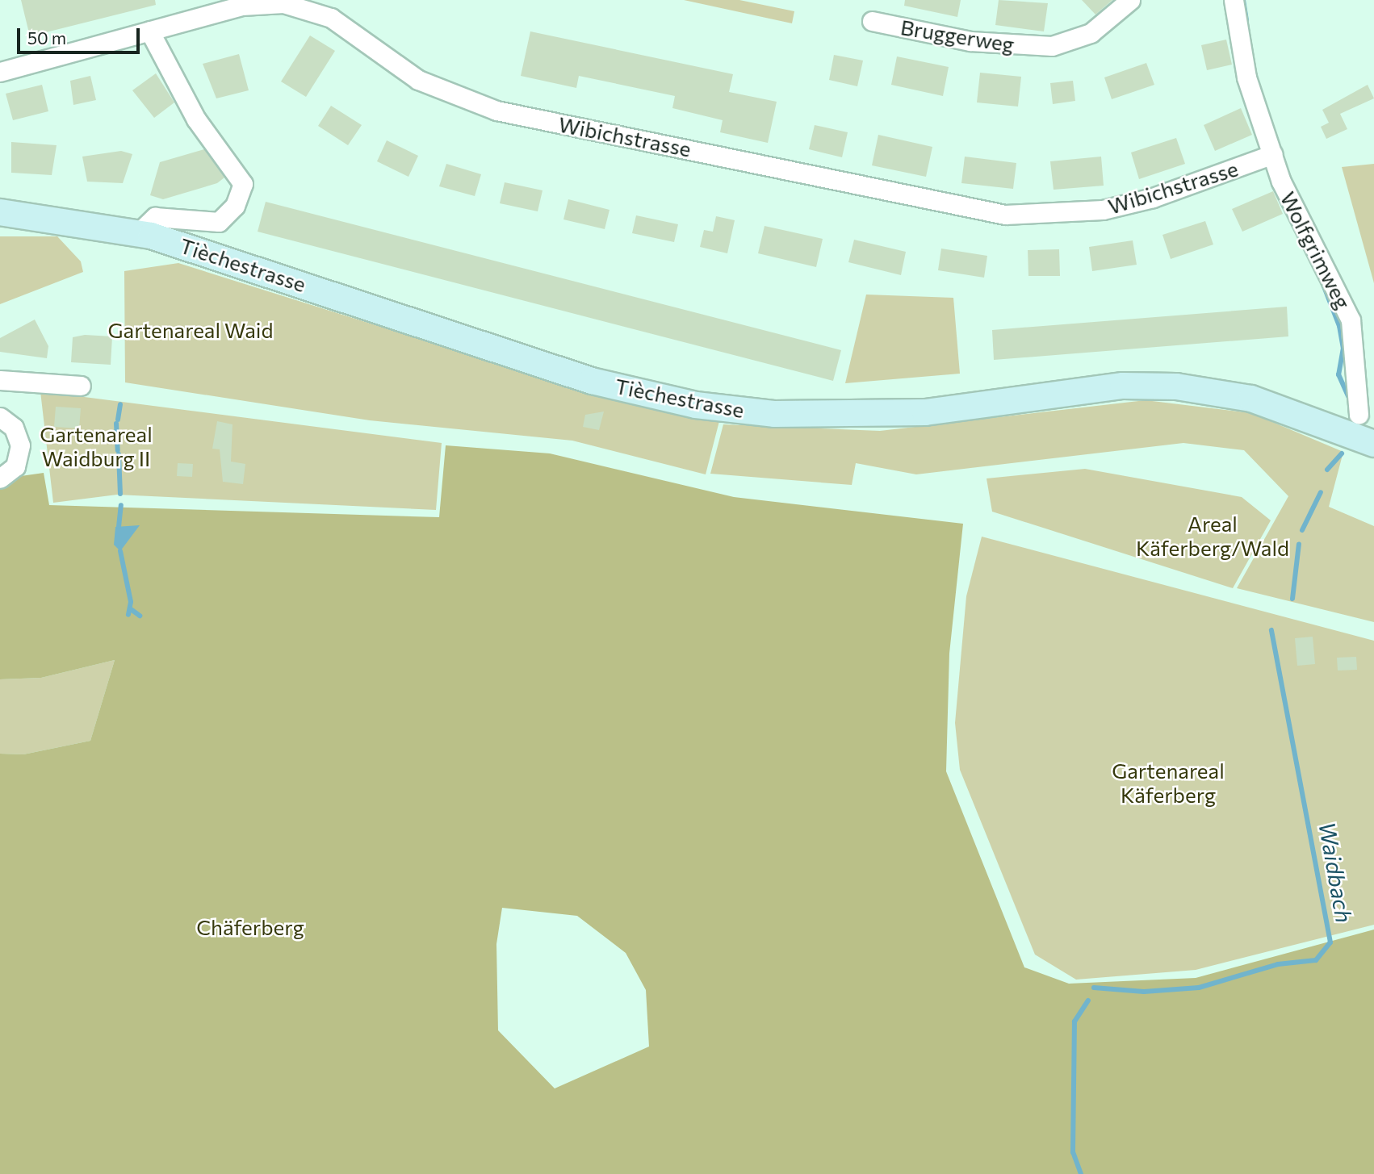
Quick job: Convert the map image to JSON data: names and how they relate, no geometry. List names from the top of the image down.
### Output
{
  "streets": {
    "street": [
      "Bruggerweg",
      "Wibichstrasse",
      "Wolfgrimweg",
      "Tièchestrasse"
    ]
  },
  "crossings": [
    ["Wibichstrasse", "Wolfgrimweg"]
  ],
  "water": ["Waidbach"],
  "parks": [
    "Gartenareal Waid",
    "Gartenareal Waidburg II",
    "Areal Käferberg/Wald",
    "Gartenareal Käferberg",
    "Chäferberg"
  ],
  "scale_bar": "50 m"
}
